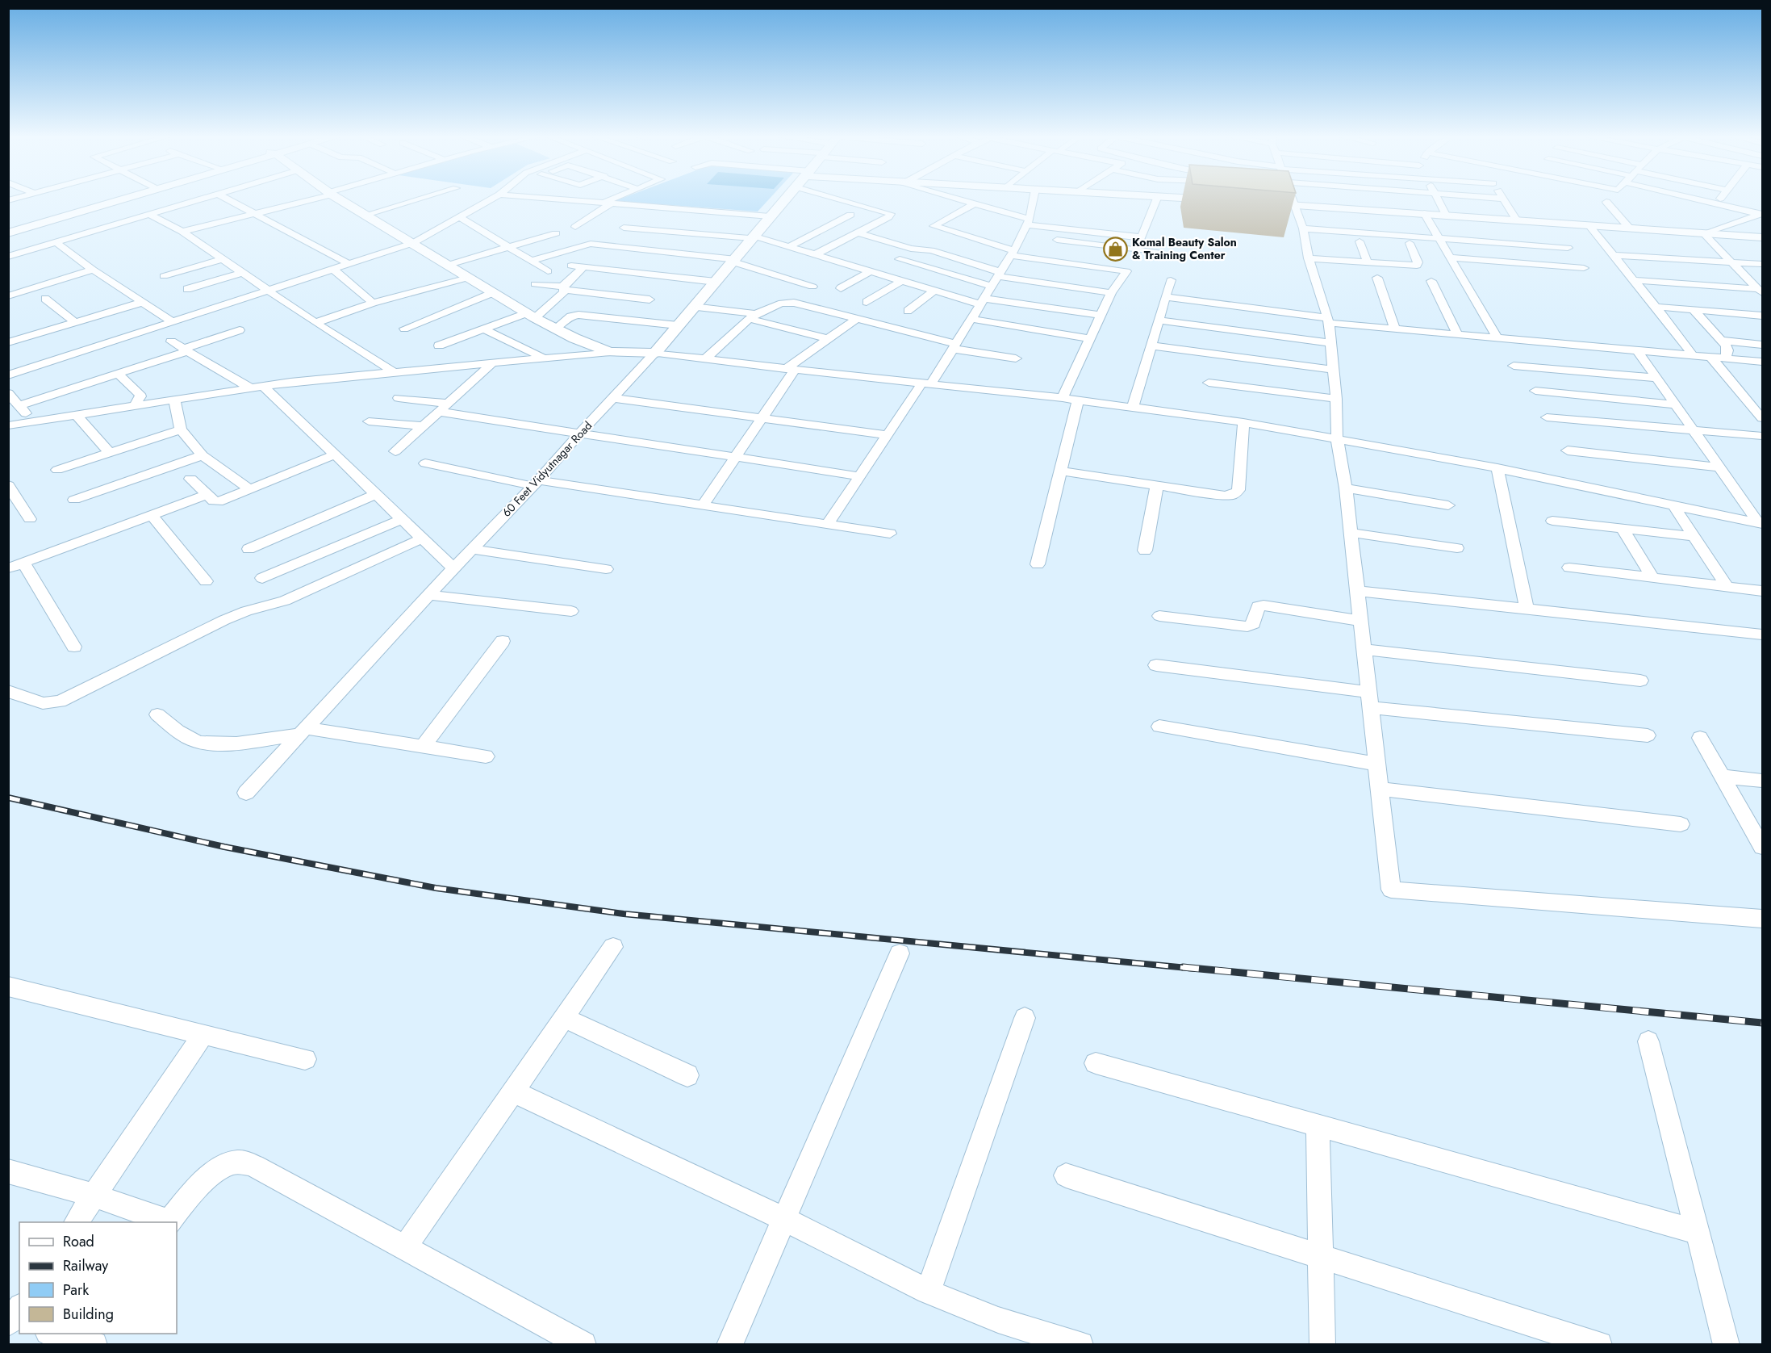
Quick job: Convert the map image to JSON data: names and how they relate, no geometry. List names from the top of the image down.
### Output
{
  "streets": {
    "street": ["60 Feet Vidyutnagar Road"]
  },
  "places": {
    "shop": ["Komal Beauty Salon & Training Center"]
  },
  "legend": [
    "Road",
    "Railway",
    "Park",
    "Building"
  ]
}
